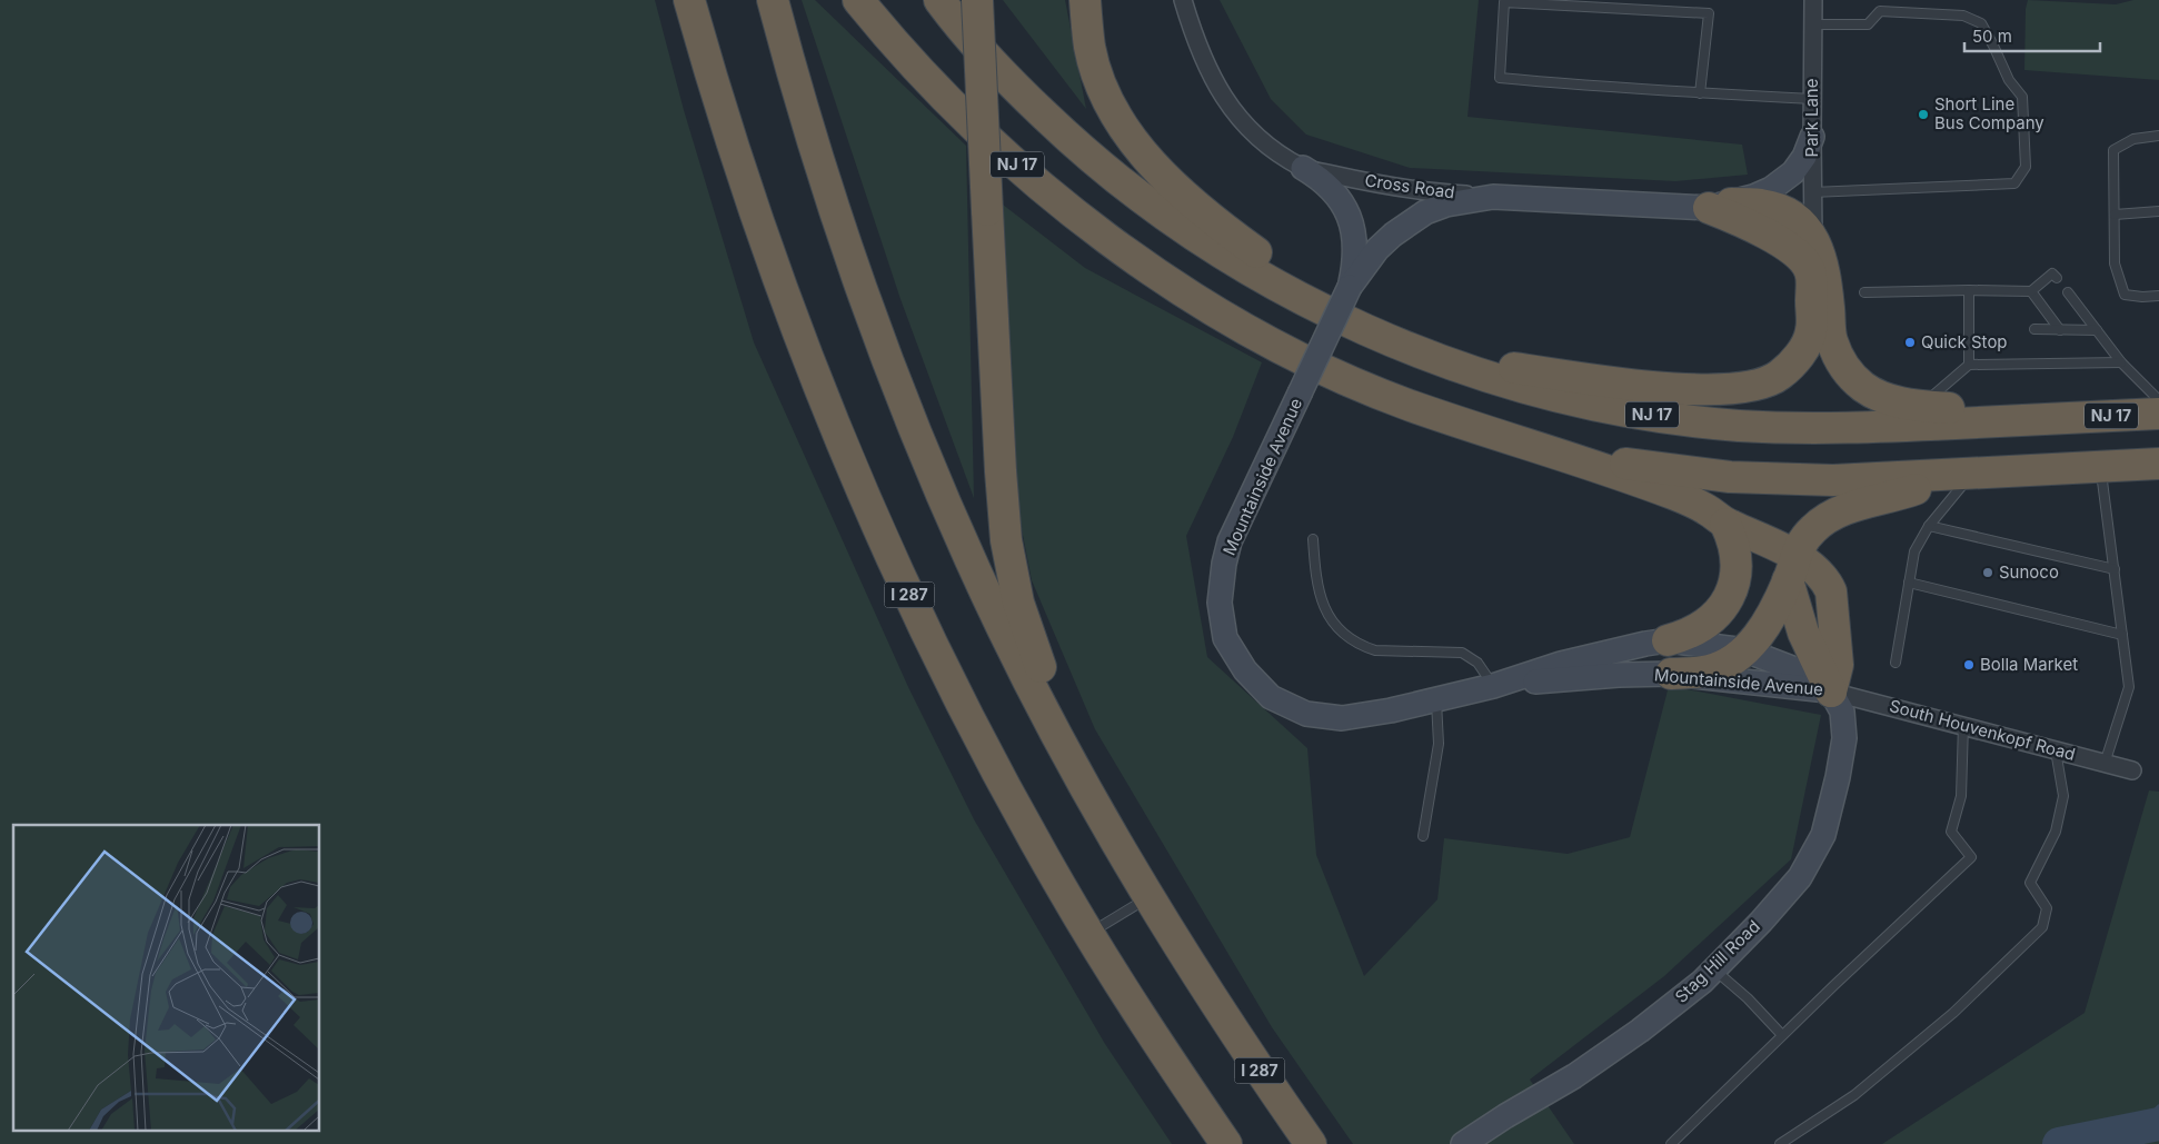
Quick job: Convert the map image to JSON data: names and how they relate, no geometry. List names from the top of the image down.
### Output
{
  "streets": {
    "highway": ["NJ 17", "I 287"],
    "street": [
      "Park Lane",
      "Cross Road",
      "Mountainside Avenue",
      "South Houvenkopf Road",
      "Stag Hill Road"
    ]
  },
  "crossings": [
    ["Cross Road", "Mountainside Avenue"],
    ["Mountainside Avenue", "South Houvenkopf Road"],
    ["Mountainside Avenue", "Stag Hill Road"],
    ["South Houvenkopf Road", "Stag Hill Road"]
  ],
  "places": [
    "Short Line Bus Company",
    "Quick Stop",
    "Sunoco",
    "Bolla Market"
  ],
  "scale_bar": "50 m"
}
